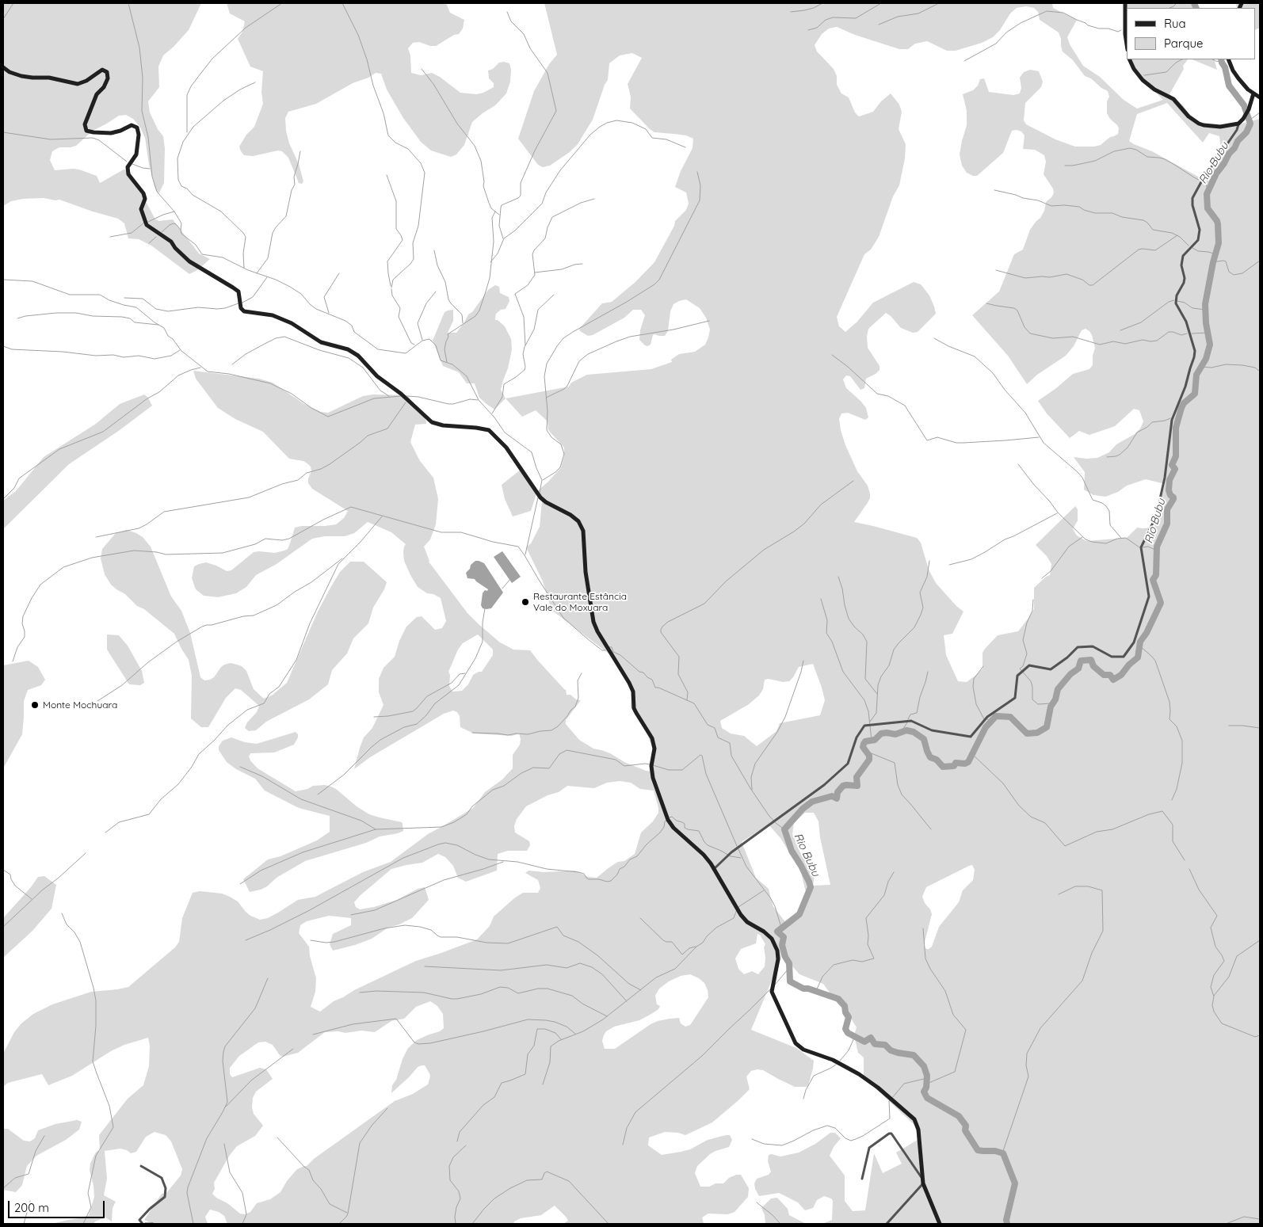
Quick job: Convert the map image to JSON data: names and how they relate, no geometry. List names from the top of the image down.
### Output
{
  "water": ["Rio Bubu"],
  "places": ["Restaurante Estância Vale do Moxuara", "Monte Mochuara"],
  "legend": ["Rua", "Parque"],
  "scale_bar": "200 m"
}
